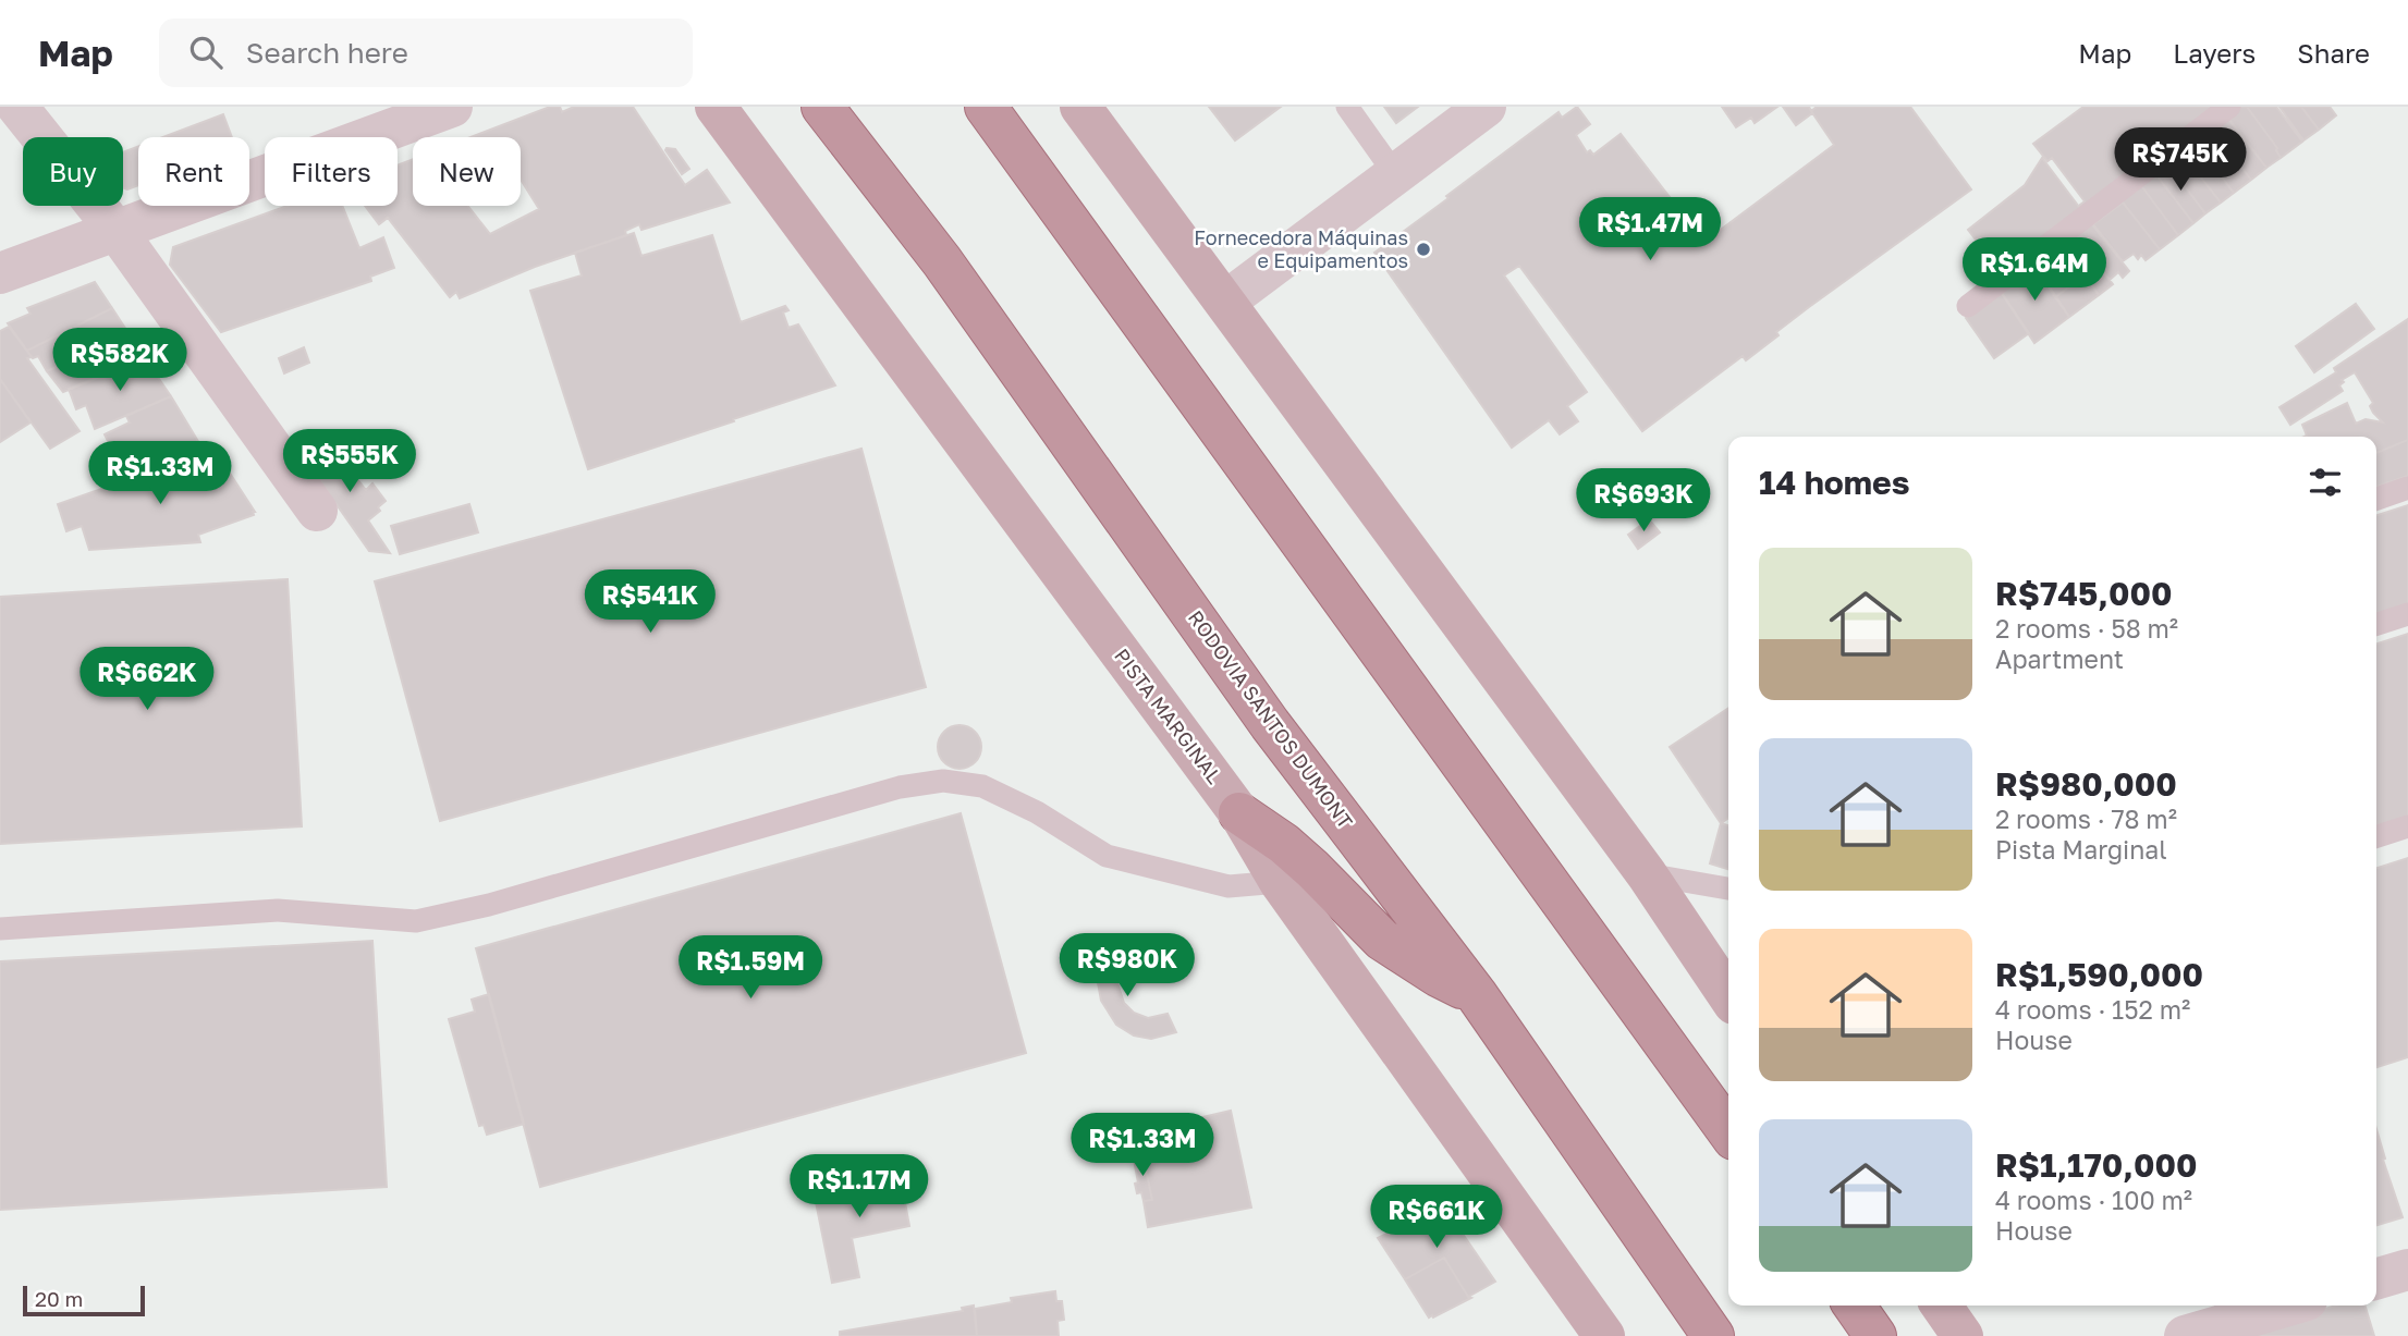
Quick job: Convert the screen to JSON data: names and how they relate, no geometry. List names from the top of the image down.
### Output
{
  "streets": {
    "highway": ["RODOVIA SANTOS DUMONT"],
    "main road": ["PISTA MARGINAL"]
  },
  "places": ["Fornecedora Máquinas e Equipamentos"],
  "scale_bar": "20 m",
  "page": {
    "header": "Map",
    "search": "Search here",
    "nav": ["Map", "Layers", "Share"],
    "price": [
      "R$745K",
      "R$1.47M",
      "R$1.64M",
      "R$582K",
      "R$555K",
      "R$1.33M",
      "R$693K",
      "R$541K",
      "R$662K",
      "R$980K",
      "R$1.59M",
      "R$1.33M",
      "R$1.17M",
      "R$661K"
    ],
    "chip": [
      "Buy",
      "Rent",
      "Filters",
      "New"
    ],
    "heading": "14 homes",
    "list": [
      {
        "name": "R$745,000",
        "note": "2 rooms · 58 m² · Apartment"
      },
      {
        "name": "R$980,000",
        "note": "2 rooms · 78 m² · Pista Marginal"
      },
      {
        "name": "R$1,590,000",
        "note": "4 rooms · 152 m² · House"
      },
      {
        "name": "R$1,170,000",
        "note": "4 rooms · 100 m² · House"
      }
    ],
    "scale": "20 m"
  }
}
